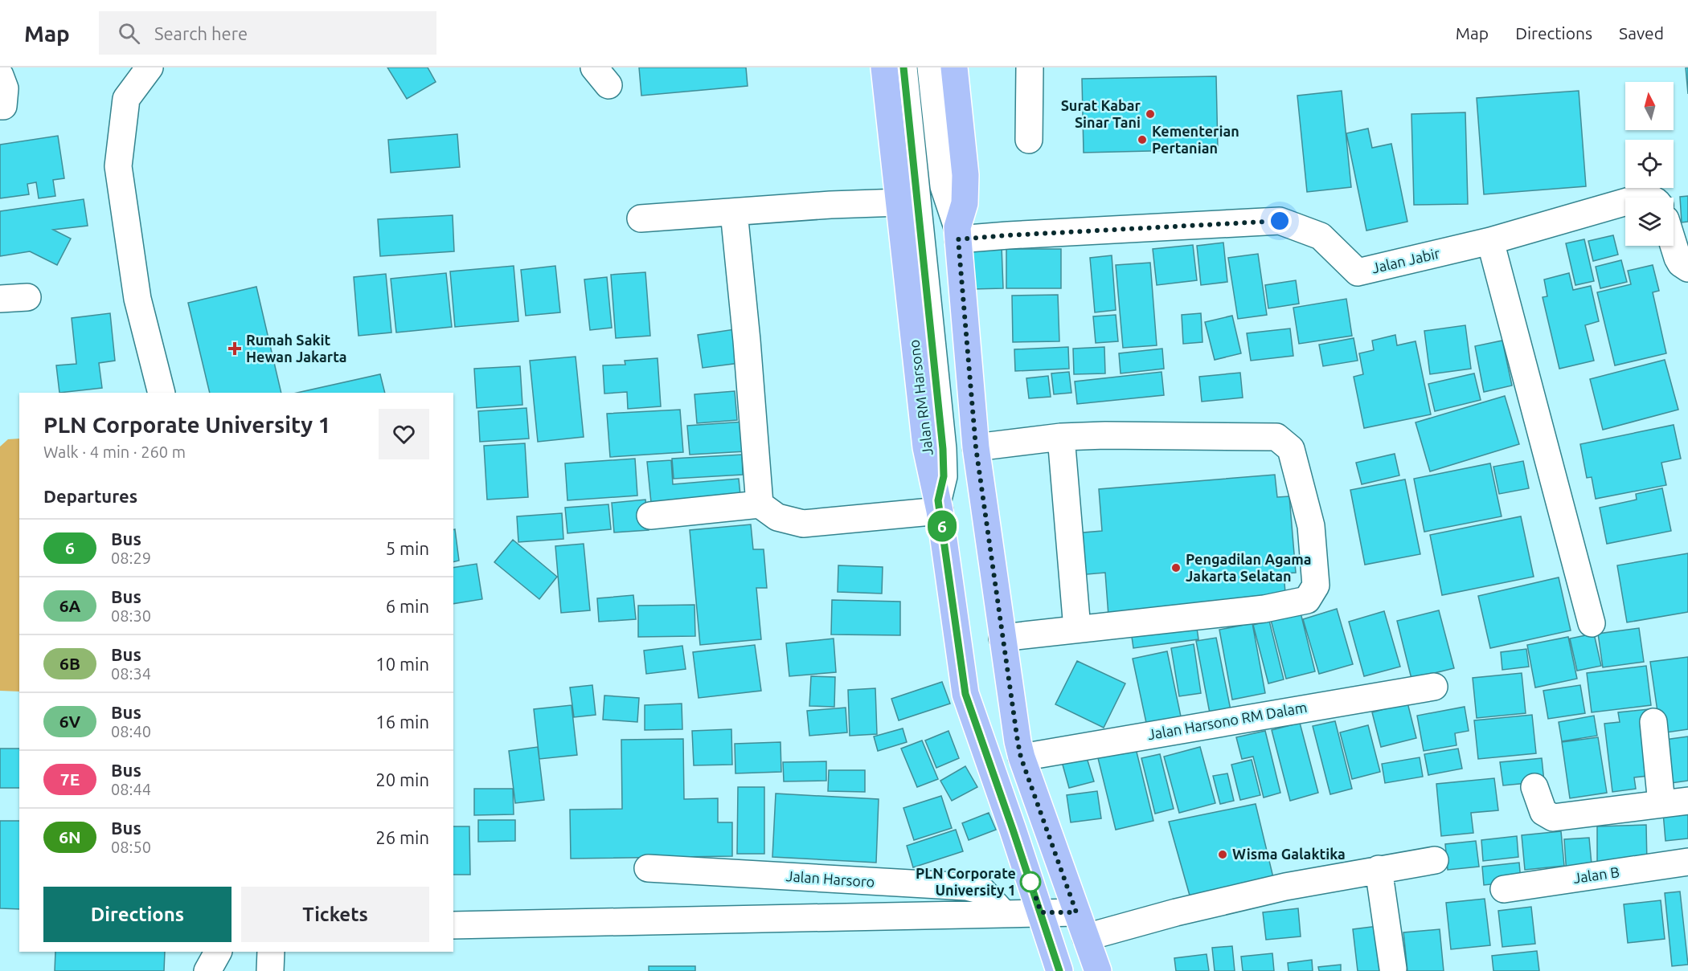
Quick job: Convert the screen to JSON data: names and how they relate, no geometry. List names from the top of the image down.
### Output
{
  "streets": {
    "main road": ["Jalan RM Harsono"],
    "street": [
      "Jalan Jabir",
      "Jalan Harsono RM Dalam",
      "Jalan B",
      "Jalan Harsoro"
    ]
  },
  "places": {
    "other": [
      "Surat Kabar Sinar Tani",
      "Kementerian Pertanian",
      "Pengadilan Agama Jakarta Selatan",
      "Wisma Galaktika",
      "PLN Corporate University 1"
    ],
    "health": ["Rumah Sakit Hewan Jakarta"]
  },
  "lines": ["bus line 6"],
  "north": "top",
  "page": {
    "header": "Map",
    "search": "Search here",
    "nav": ["Map", "Directions", "Saved"],
    "on_map": "6",
    "heading": [
      ["PLN Corporate University 1", "Walk · 4 min · 260 m"],
      "Departures"
    ],
    "list": [
      {
        "mark": "6",
        "name": "Bus",
        "note": "08:29",
        "value": "5 min"
      },
      {
        "mark": "6A",
        "name": "Bus",
        "note": "08:30",
        "value": "6 min"
      },
      {
        "mark": "6B",
        "name": "Bus",
        "note": "08:34",
        "value": "10 min"
      },
      {
        "mark": "6V",
        "name": "Bus",
        "note": "08:40",
        "value": "16 min"
      },
      {
        "mark": "7E",
        "name": "Bus",
        "note": "08:44",
        "value": "20 min"
      },
      {
        "mark": "6N",
        "name": "Bus",
        "note": "08:50",
        "value": "26 min"
      }
    ],
    "buttons": ["Directions", "Tickets"]
  }
}
